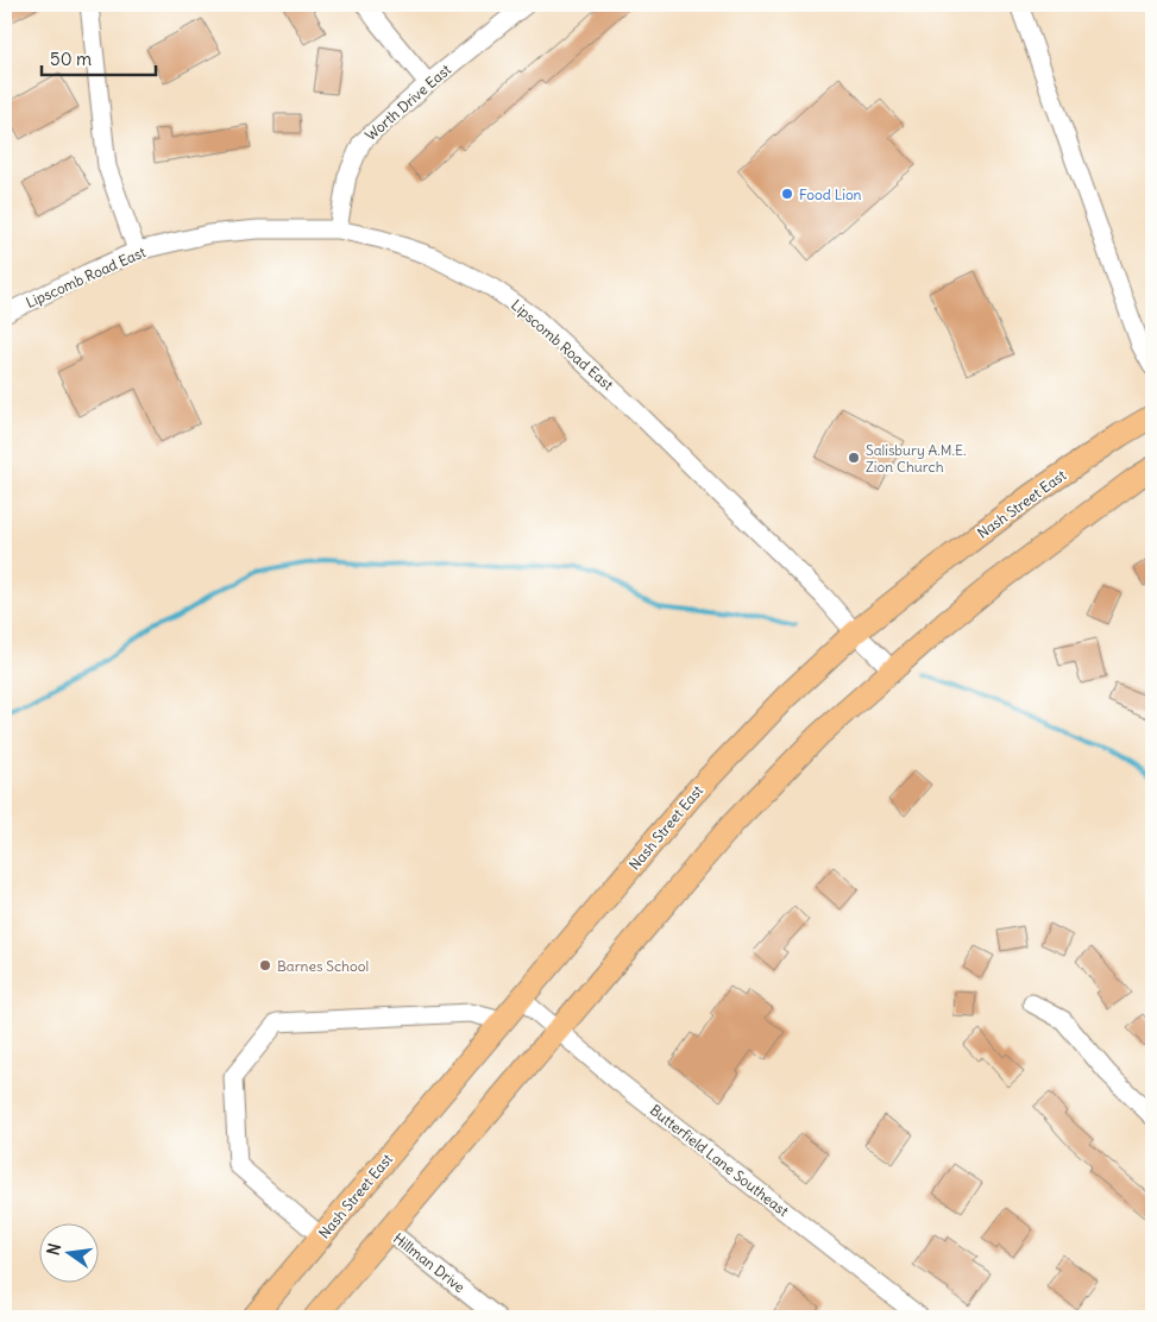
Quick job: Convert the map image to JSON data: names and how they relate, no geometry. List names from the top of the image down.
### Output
{
  "streets": {
    "main road": ["Nash Street East"],
    "street": [
      "Worth Drive East",
      "Lipscomb Road East",
      "Butterfield Lane Southeast",
      "Hillman Drive"
    ]
  },
  "crossings": [
    ["Worth Drive East", "Lipscomb Road East"],
    ["Lipscomb Road East", "Nash Street East"],
    ["Nash Street East", "Butterfield Lane Southeast"]
  ],
  "places": ["Food Lion", "Salisbury A.M.E. Zion Church", "Barnes School"],
  "scale_bar": "50 m",
  "north": "left"
}
